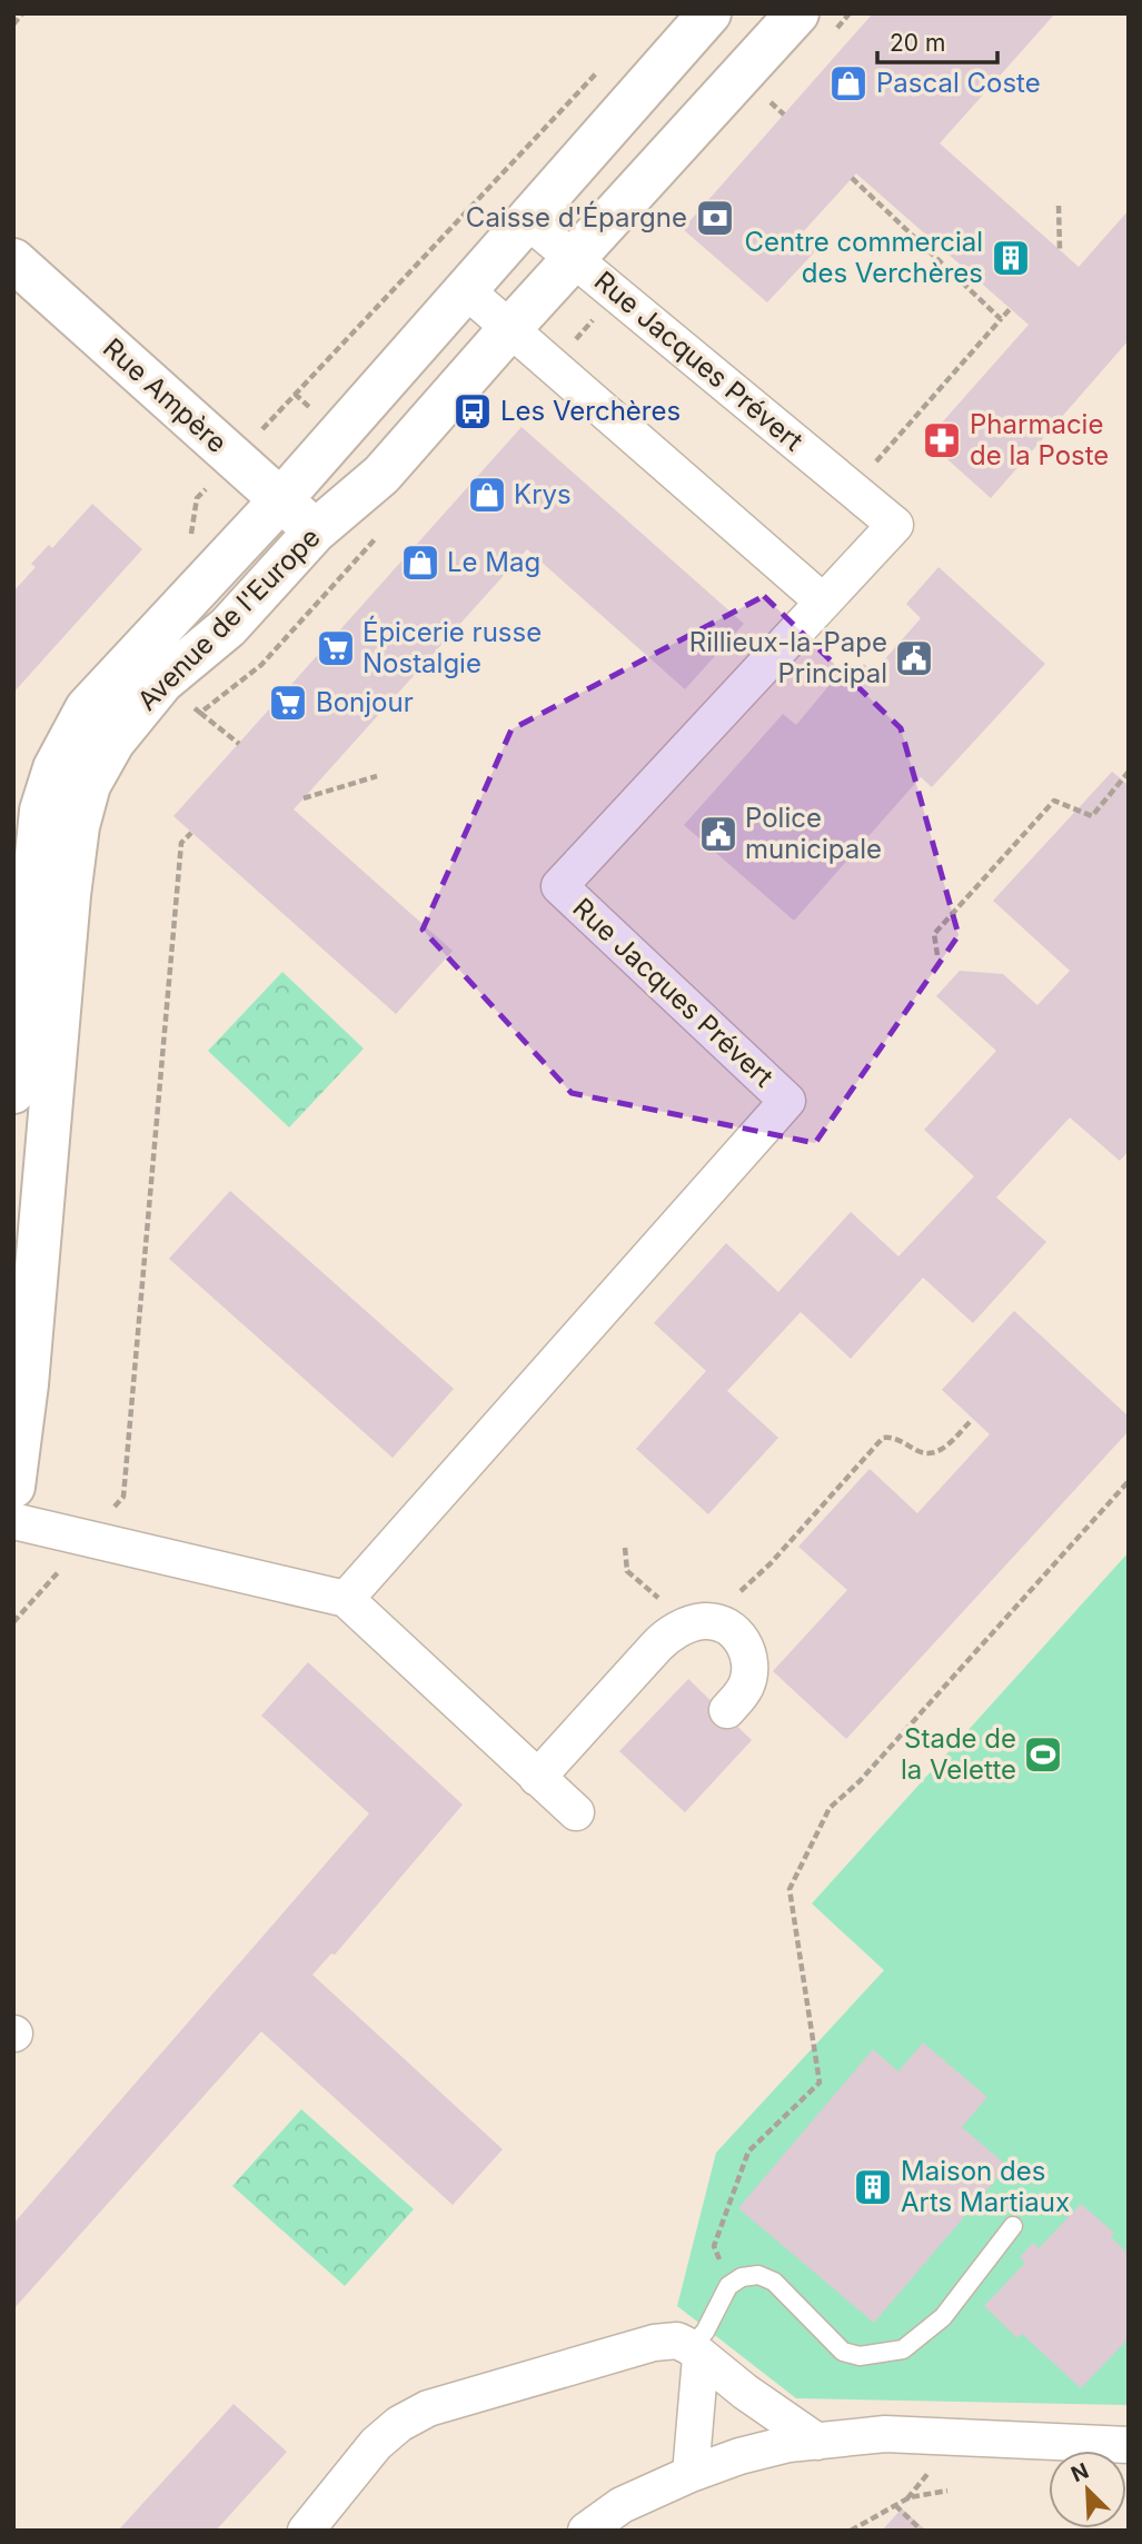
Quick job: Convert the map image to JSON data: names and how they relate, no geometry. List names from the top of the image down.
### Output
{
  "streets": {
    "street": ["Rue Jacques Prévert", "Rue Ampère", "Avenue de l'Europe"]
  },
  "crossings": [
    ["Rue Jacques Prévert", "Avenue de l'Europe"],
    ["Rue Ampère", "Avenue de l'Europe"]
  ],
  "places": {
    "shop": ["Pascal Coste", "Krys", "Le Mag"],
    "bank": ["Caisse d'Épargne"],
    "building": ["Centre commercial des Verchères", "Maison des Arts Martiaux"],
    "bus stop": ["Les Verchères"],
    "pharmacy": ["Pharmacie de la Poste"],
    "supermarket": ["Épicerie russe Nostalgie", "Bonjour"],
    "public building": ["Rillieux-la-Pape Principal", "Police municipale"],
    "sports": ["Stade de la Velette"]
  },
  "scale_bar": "20 m",
  "north": "top left"
}
